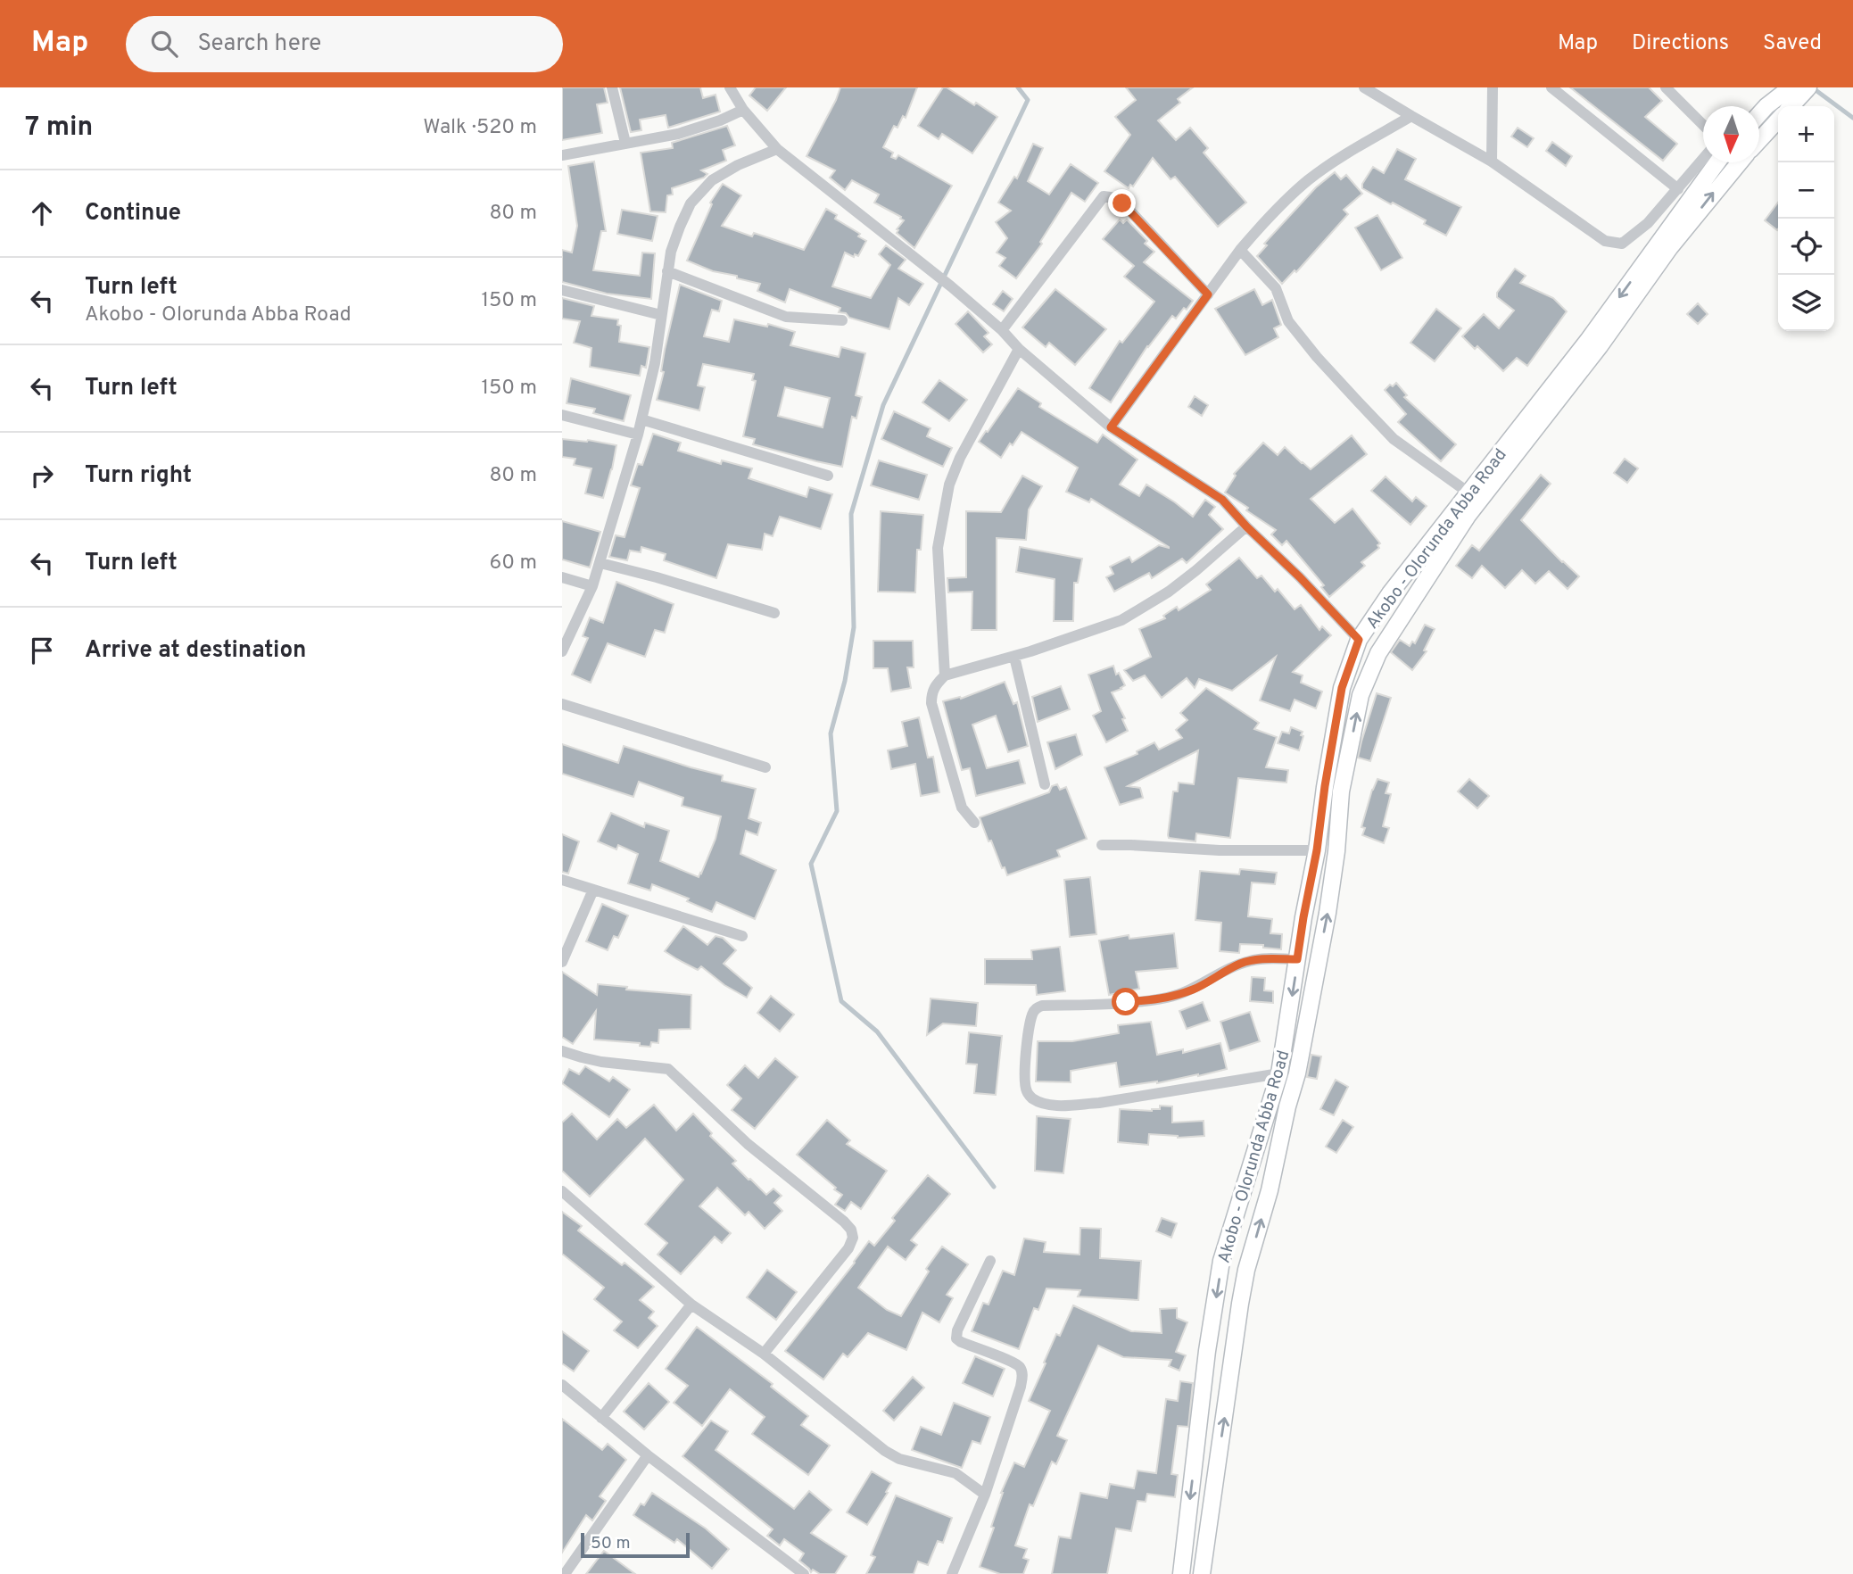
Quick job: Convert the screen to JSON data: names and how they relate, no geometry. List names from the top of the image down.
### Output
{
  "streets": {
    "main road": ["Akobo - Olorunda Abba Road"]
  },
  "scale_bar": "50 m",
  "north": "bottom",
  "page": {
    "header": "Map",
    "search": "Search here",
    "nav": ["Map", "Directions", "Saved"],
    "heading": ["7 min", "Walk · 520 m"],
    "map_buttons": ["+", "−"],
    "list": [
      ["Continue", "80 m"],
      ["Turn left", "Akobo - Olorunda Abba Road", "150 m"],
      ["Turn left", "150 m"],
      ["Turn right", "80 m"],
      ["Turn left", "60 m"],
      "Arrive at destination"
    ],
    "scale": "50 m"
  }
}
